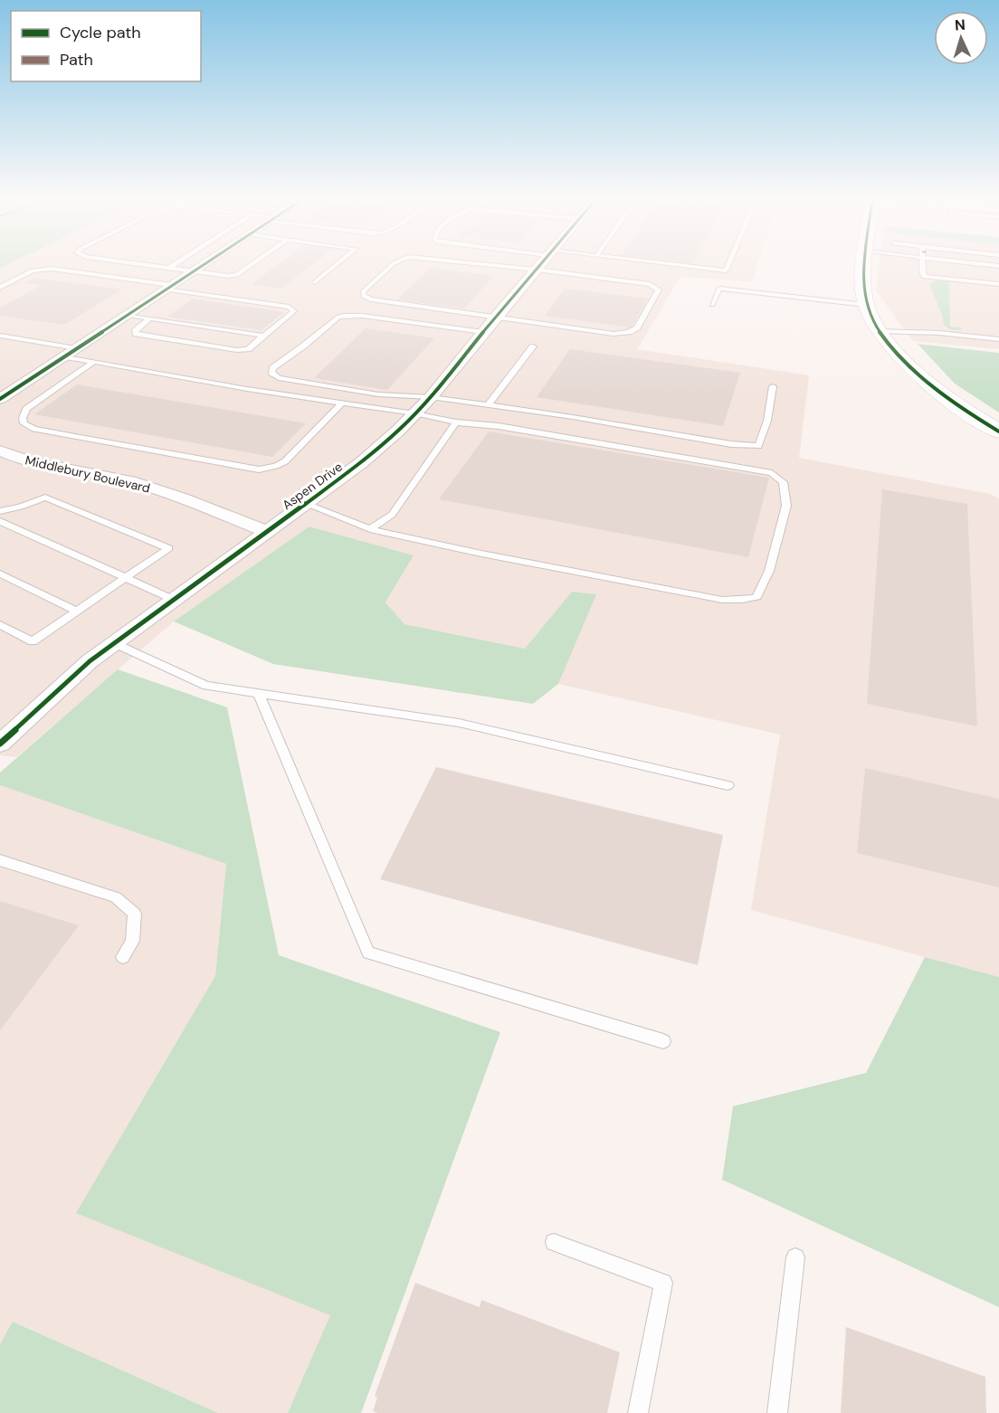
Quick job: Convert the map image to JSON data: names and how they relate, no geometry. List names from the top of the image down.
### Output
{
  "streets": {
    "street": ["Middlebury Boulevard", "Aspen Drive"]
  },
  "crossings": [
    ["Middlebury Boulevard", "Aspen Drive"]
  ],
  "legend": ["Cycle path", "Path"],
  "north": "top"
}
